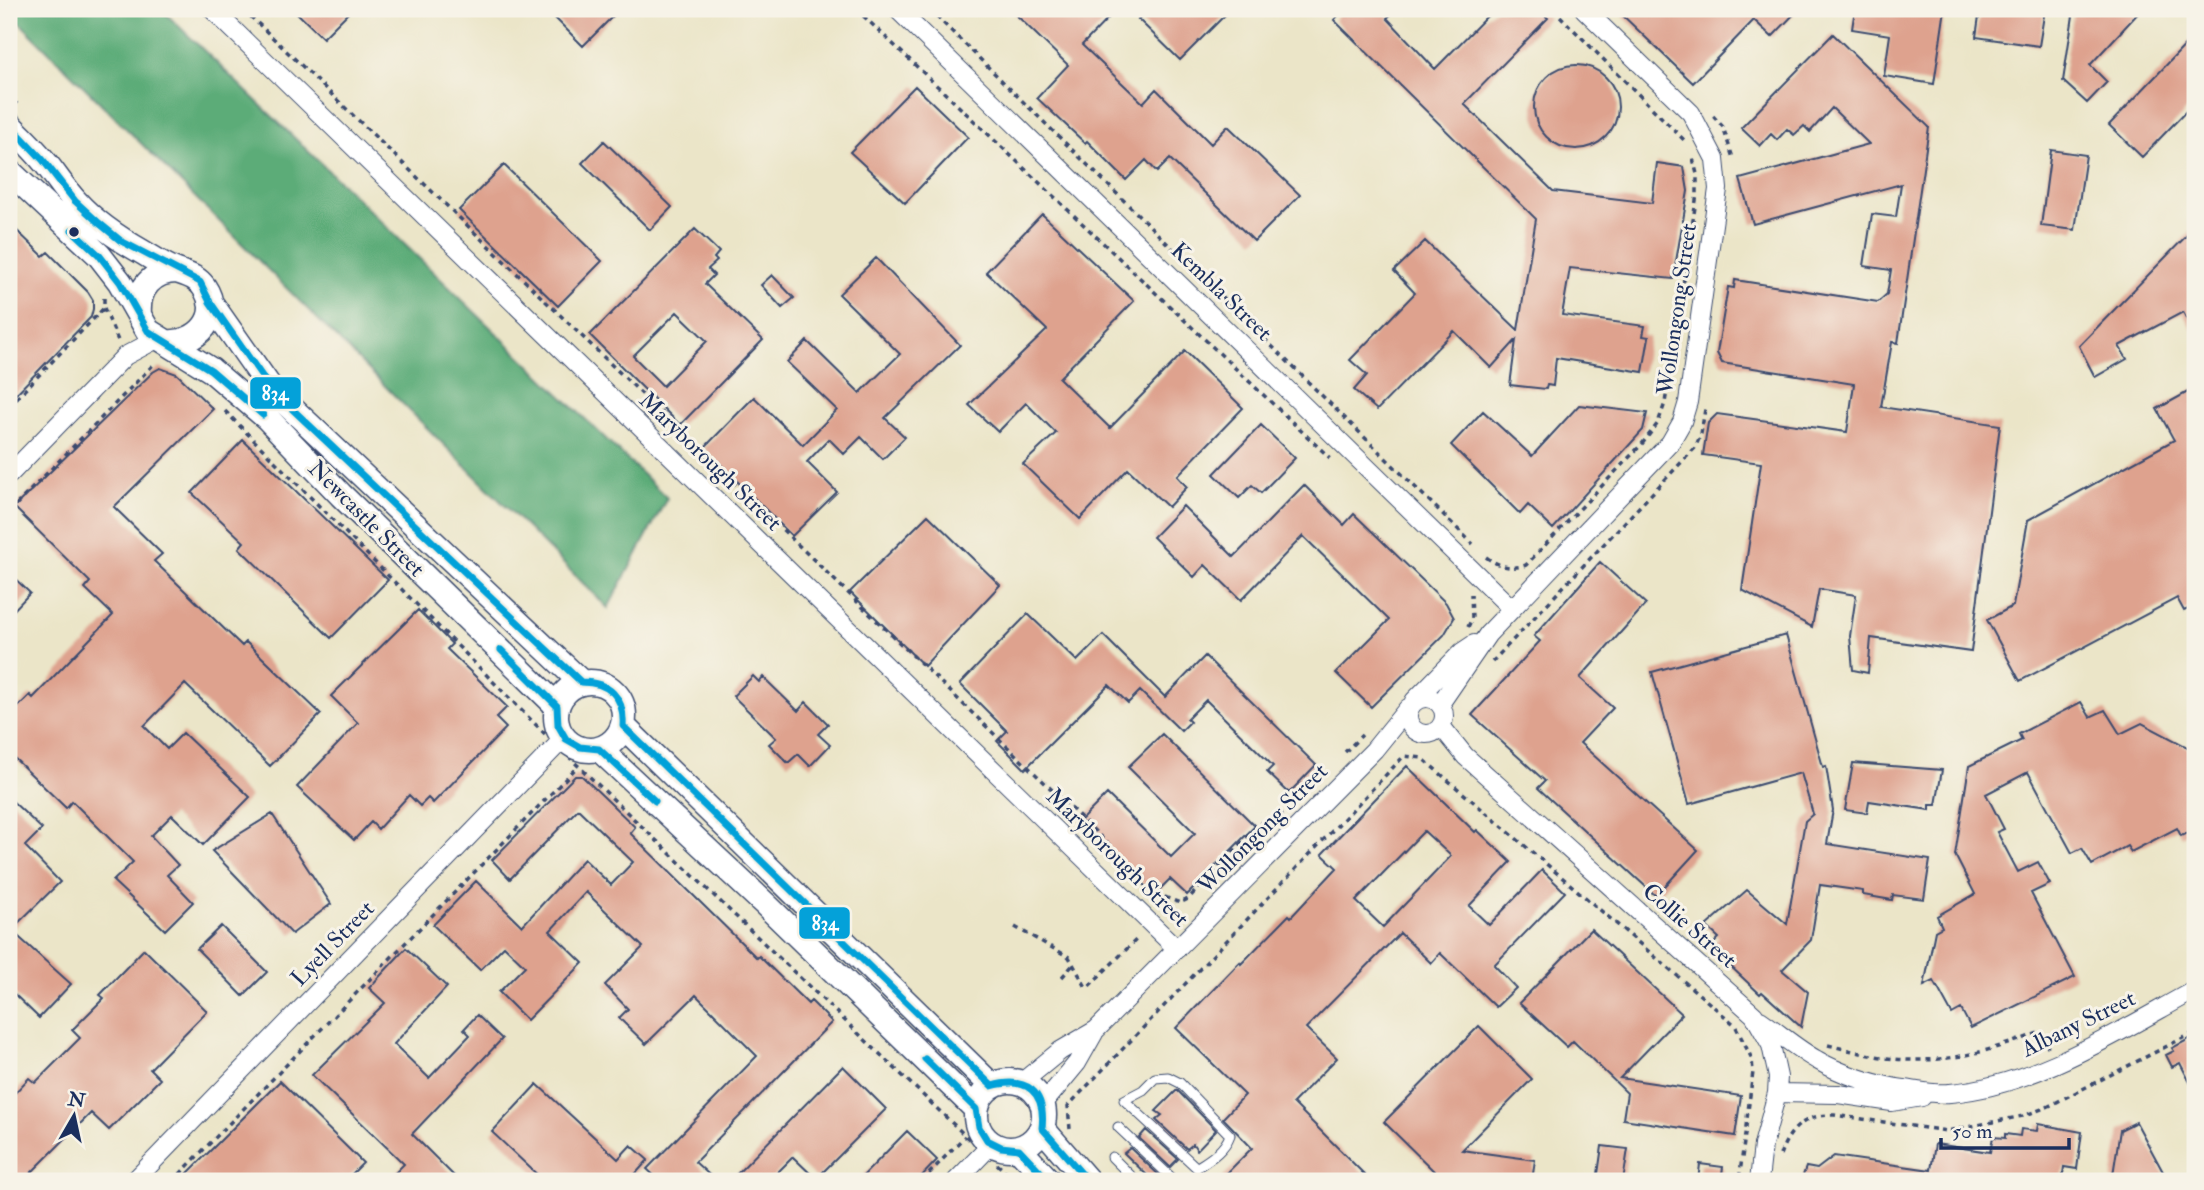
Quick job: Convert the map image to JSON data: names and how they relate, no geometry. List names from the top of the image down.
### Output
{
  "streets": {
    "main road": ["Newcastle Street"],
    "street": [
      "Kembla Street",
      "Wollongong Street",
      "Maryborough Street",
      "Collie Street",
      "Lyell Street",
      "Albany Street"
    ]
  },
  "crossings": [
    ["Kembla Street", "Wollongong Street"],
    ["Wollongong Street", "Maryborough Street"],
    ["Wollongong Street", "Collie Street"],
    ["Newcastle Street", "Lyell Street"],
    ["Collie Street", "Albany Street"]
  ],
  "lines": ["transit line 834"],
  "scale_bar": "50 m",
  "north": "top"
}
